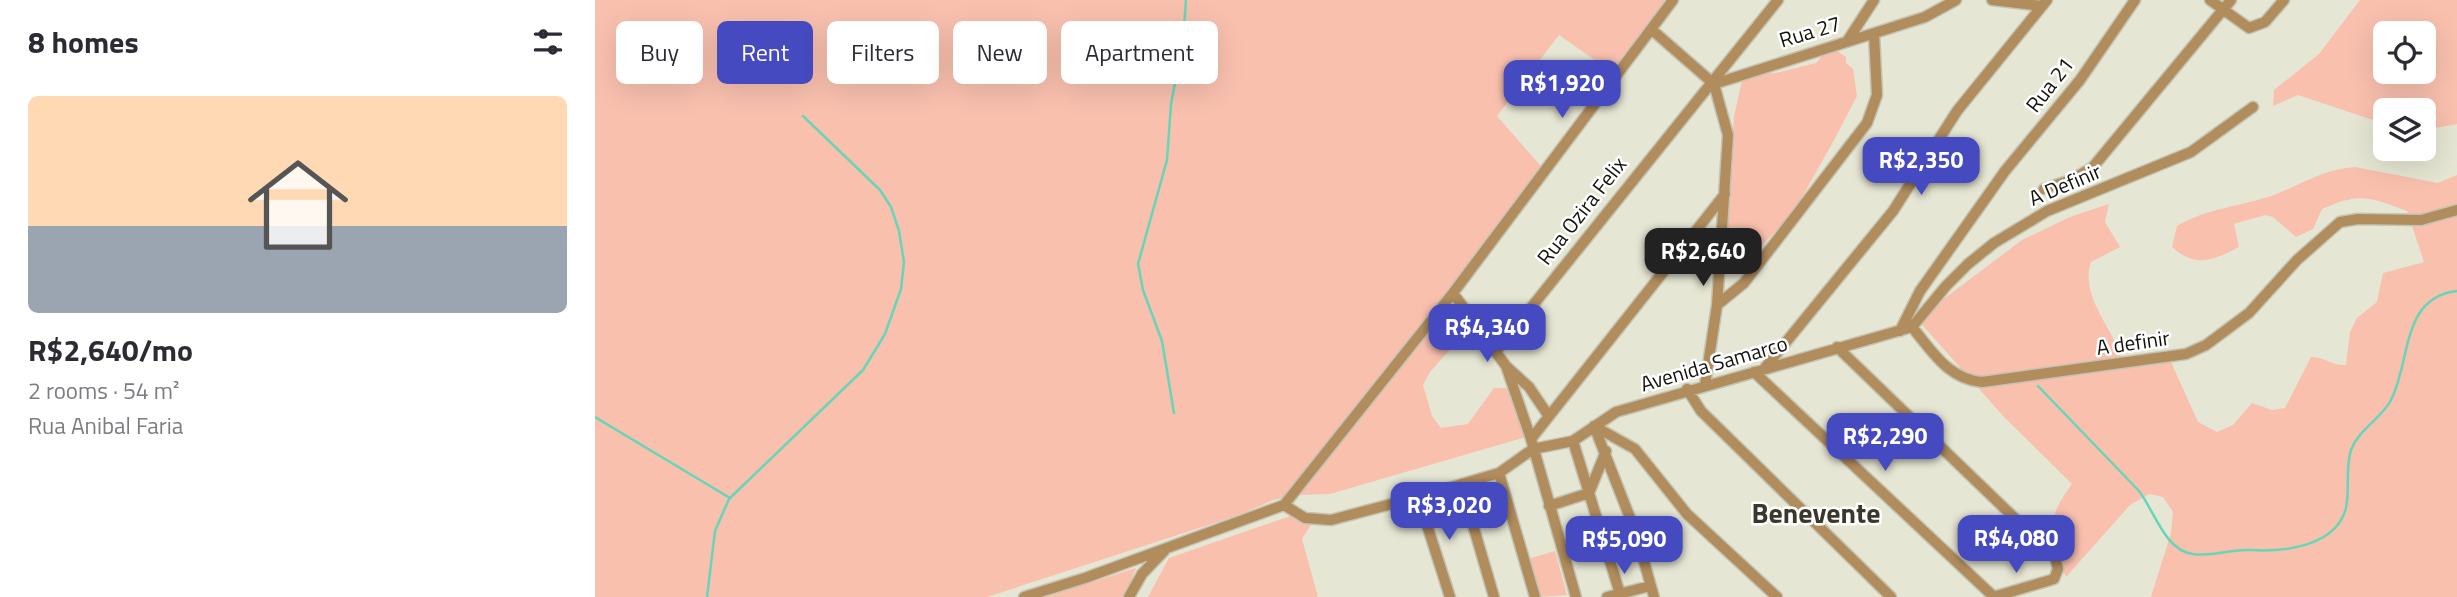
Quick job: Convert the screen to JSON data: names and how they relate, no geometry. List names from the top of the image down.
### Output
{
  "streets": {
    "street": [
      "Rua 27",
      "Rua 21",
      "A Definir",
      "Rua Ozira Felix",
      "A definir",
      "Avenida Samarco"
    ]
  },
  "crossings": [
    ["Rua 27", "Rua Ozira Felix"],
    ["Rua 21", "Avenida Samarco"],
    ["A Definir", "A definir"],
    ["A Definir", "Avenida Samarco"],
    ["A definir", "Avenida Samarco"]
  ],
  "districts": ["Benevente"],
  "page": {
    "heading": "8 homes",
    "chip": [
      "Buy",
      "Rent",
      "Filters",
      "New",
      "Apartment"
    ],
    "price": [
      "R$1,920",
      "R$2,350",
      "R$2,640",
      "R$4,340",
      "R$2,290",
      "R$3,020",
      "R$4,080",
      "R$5,090"
    ],
    "list": [
      {
        "name": "R$2,640/mo",
        "note": "2 rooms · 54 m² · Rua Anibal Faria"
      }
    ]
  }
}
